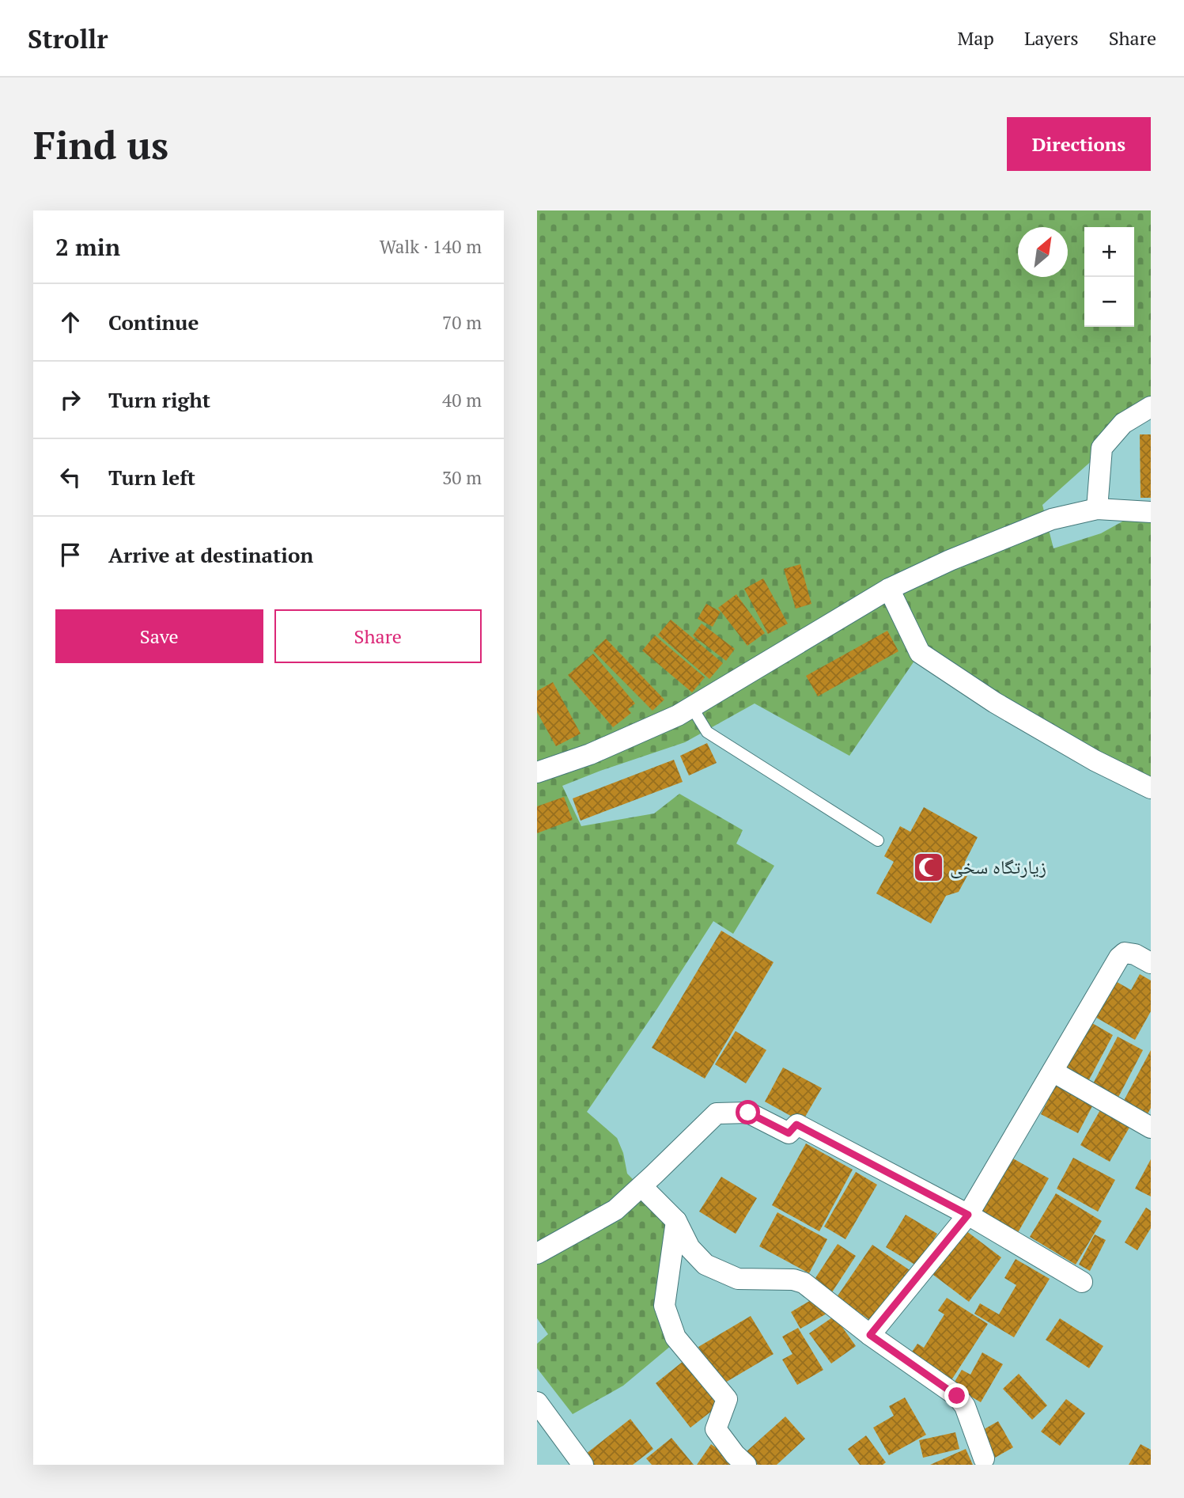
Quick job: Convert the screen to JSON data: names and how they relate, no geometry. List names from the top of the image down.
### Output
{
  "places": {
    "mosque": ["زیارتگاه سخی"]
  },
  "north": "top right",
  "page": {
    "header": "Strollr",
    "nav": ["Map", "Layers", "Share"],
    "buttons": [
      "Directions",
      ["Save", "Share"]
    ],
    "title": "Find us",
    "heading": ["2 min", "Walk · 140 m"],
    "map_buttons": ["+", "−"],
    "list": [
      ["Continue", "70 m"],
      ["Turn right", "40 m"],
      ["Turn left", "30 m"],
      "Arrive at destination"
    ]
  }
}
